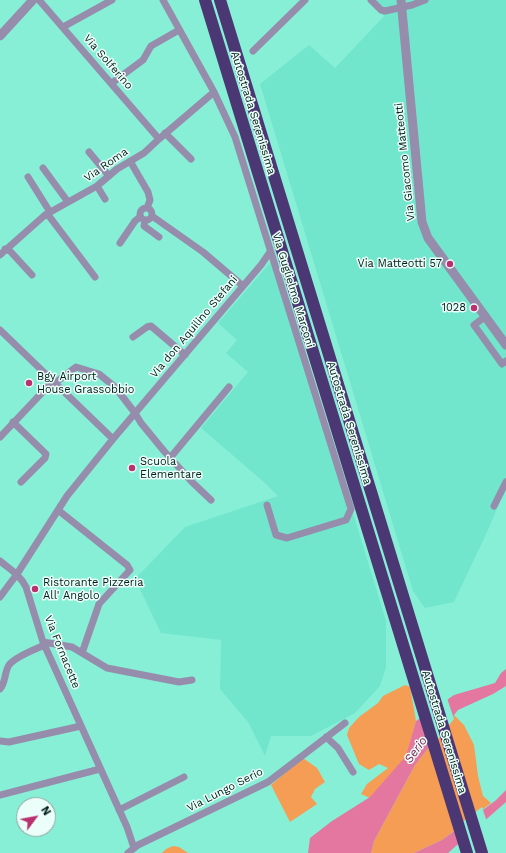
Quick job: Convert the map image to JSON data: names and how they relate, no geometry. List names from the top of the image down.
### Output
{
  "streets": {
    "highway": ["Autostrada Serenissima"],
    "street": [
      "Via Solferino",
      "Via Giacomo Matteotti",
      "Via Roma",
      "Via Guglielmo Marconi",
      "Via don Aquilino Stefani",
      "Via Fornacette",
      "Via Lungo Serio"
    ]
  },
  "crossings": [
    ["Via Solferino", "Via Roma"],
    ["Via Roma", "Via Guglielmo Marconi"],
    ["Via Guglielmo Marconi", "Via don Aquilino Stefani"],
    ["Via Fornacette", "Via Lungo Serio"]
  ],
  "water": ["Serio"],
  "places": [
    "Via Matteotti 57",
    "1028",
    "Bgy Airport House Grassobbio",
    "Scuola Elementare",
    "Ristorante Pizzeria All' Angolo"
  ],
  "north": "top right"
}
